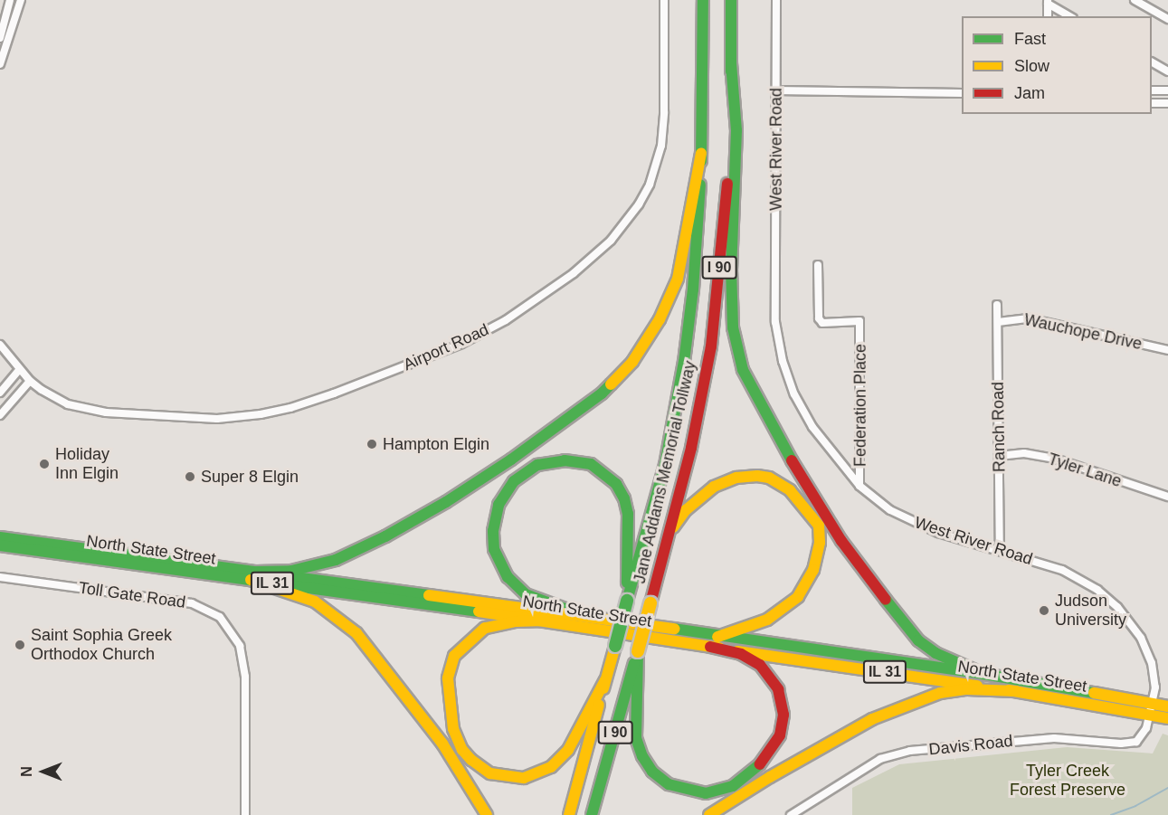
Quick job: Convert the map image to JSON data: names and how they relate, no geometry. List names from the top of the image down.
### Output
{
  "streets": {
    "main road": [
      "I 90",
      "Jane Addams Memorial Tollway",
      "North State Street",
      "IL 31"
    ],
    "street": [
      "West River Road",
      "Wauchope Drive",
      "Airport Road",
      "Federation Place",
      "Ranch Road",
      "Tyler Lane",
      "Toll Gate Road",
      "Davis Road"
    ]
  },
  "crossings": [
    ["West River Road", "Federation Place"],
    ["West River Road", "Ranch Road"],
    ["West River Road", "North State Street"],
    ["West River Road", "Davis Road"],
    ["Wauchope Drive", "Ranch Road"],
    ["Ranch Road", "Tyler Lane"],
    ["North State Street", "Davis Road"]
  ],
  "parks": ["Tyler Creek Forest Preserve"],
  "places": [
    "Hampton Elgin",
    "Holiday Inn Elgin",
    "Super 8 Elgin",
    "Judson University",
    "Saint Sophia Greek Orthodox Church"
  ],
  "legend": ["Fast", "Slow", "Jam"],
  "north": "left"
}
